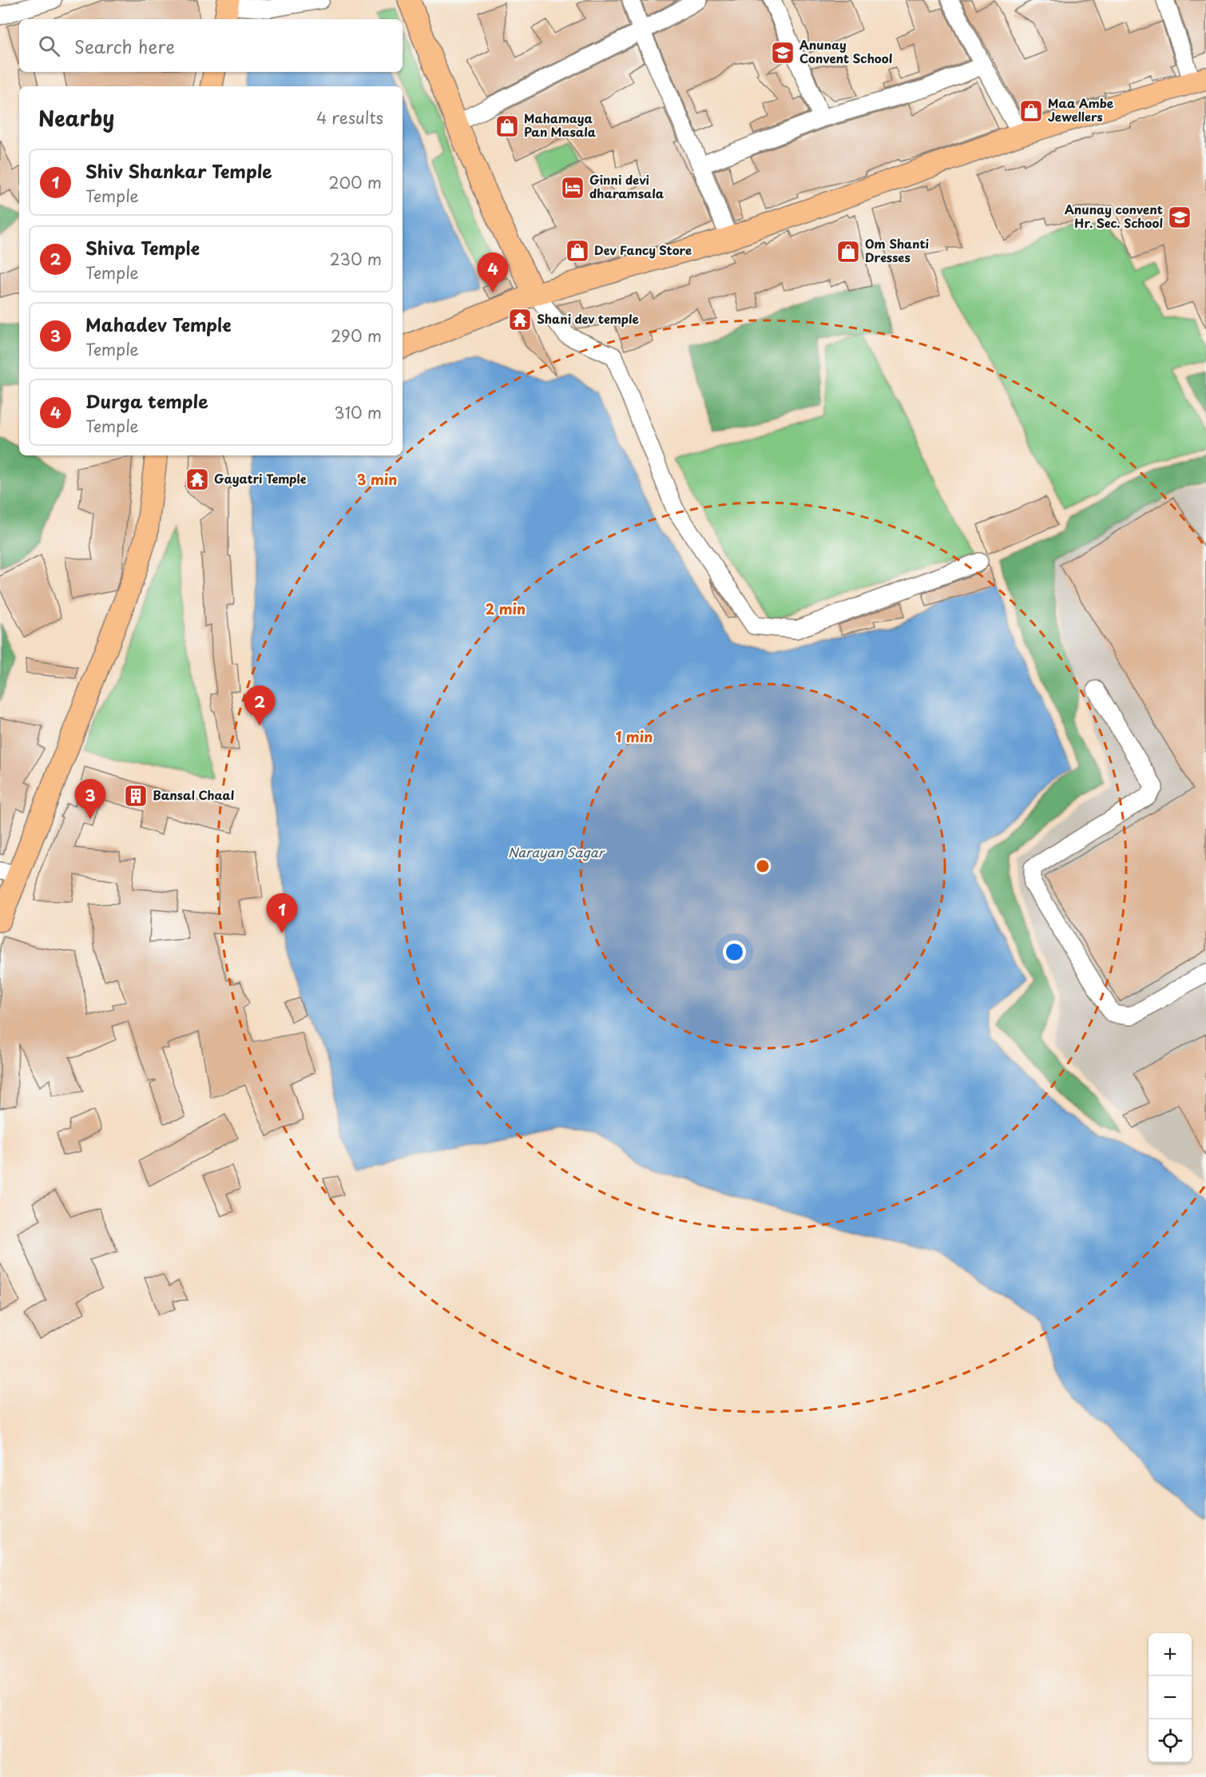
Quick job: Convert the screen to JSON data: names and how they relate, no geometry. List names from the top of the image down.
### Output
{
  "water": ["Narayan Sagar"],
  "places": {
    "school or university": ["Anunay Convent School", "Anunay convent Hr. Sec. School"],
    "shop": [
      "Maa Ambe Jewellers",
      "Mahamaya Pan Masala",
      "Dev Fancy Store",
      "Om Shanti Dresses"
    ],
    "hotel": ["Ginni devi dharamsala"],
    "temple": ["Shani dev temple", "Gayatri Temple"],
    "building": ["Bansal Chaal"]
  },
  "page": {
    "search": "Search here",
    "heading": ["Nearby", "4 results"],
    "list": [
      {
        "mark": "1",
        "name": "Shiv Shankar Temple",
        "note": "Temple",
        "value": "200 m"
      },
      {
        "mark": "2",
        "name": "Shiva Temple",
        "note": "Temple",
        "value": "230 m"
      },
      {
        "mark": "3",
        "name": "Mahadev Temple",
        "note": "Temple",
        "value": "290 m"
      },
      {
        "mark": "4",
        "name": "Durga temple",
        "note": "Temple",
        "value": "310 m"
      }
    ],
    "pins": [
      "4",
      "2",
      "3",
      "1"
    ],
    "map_buttons": ["+", "−"]
  },
  "rings": ["3 min", "2 min", "1 min"]
}
